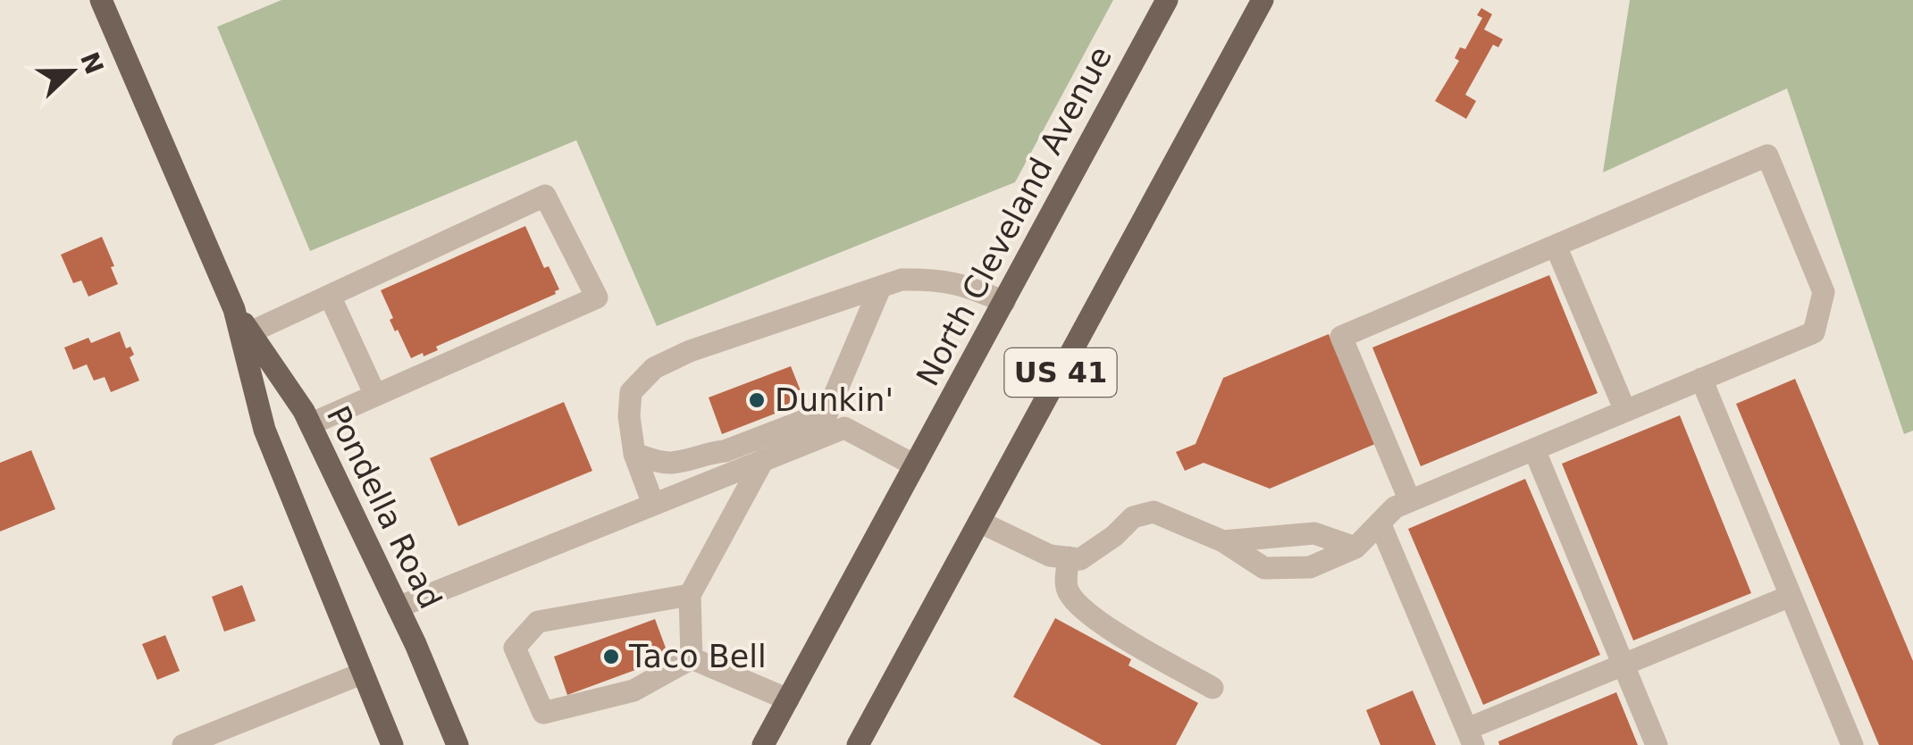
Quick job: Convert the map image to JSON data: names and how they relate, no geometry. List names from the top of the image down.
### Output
{
  "streets": {
    "main road": ["North Cleveland Avenue", "US 41", "Pondella Road"]
  },
  "places": ["Dunkin'", "Taco Bell"],
  "north": "right"
}
